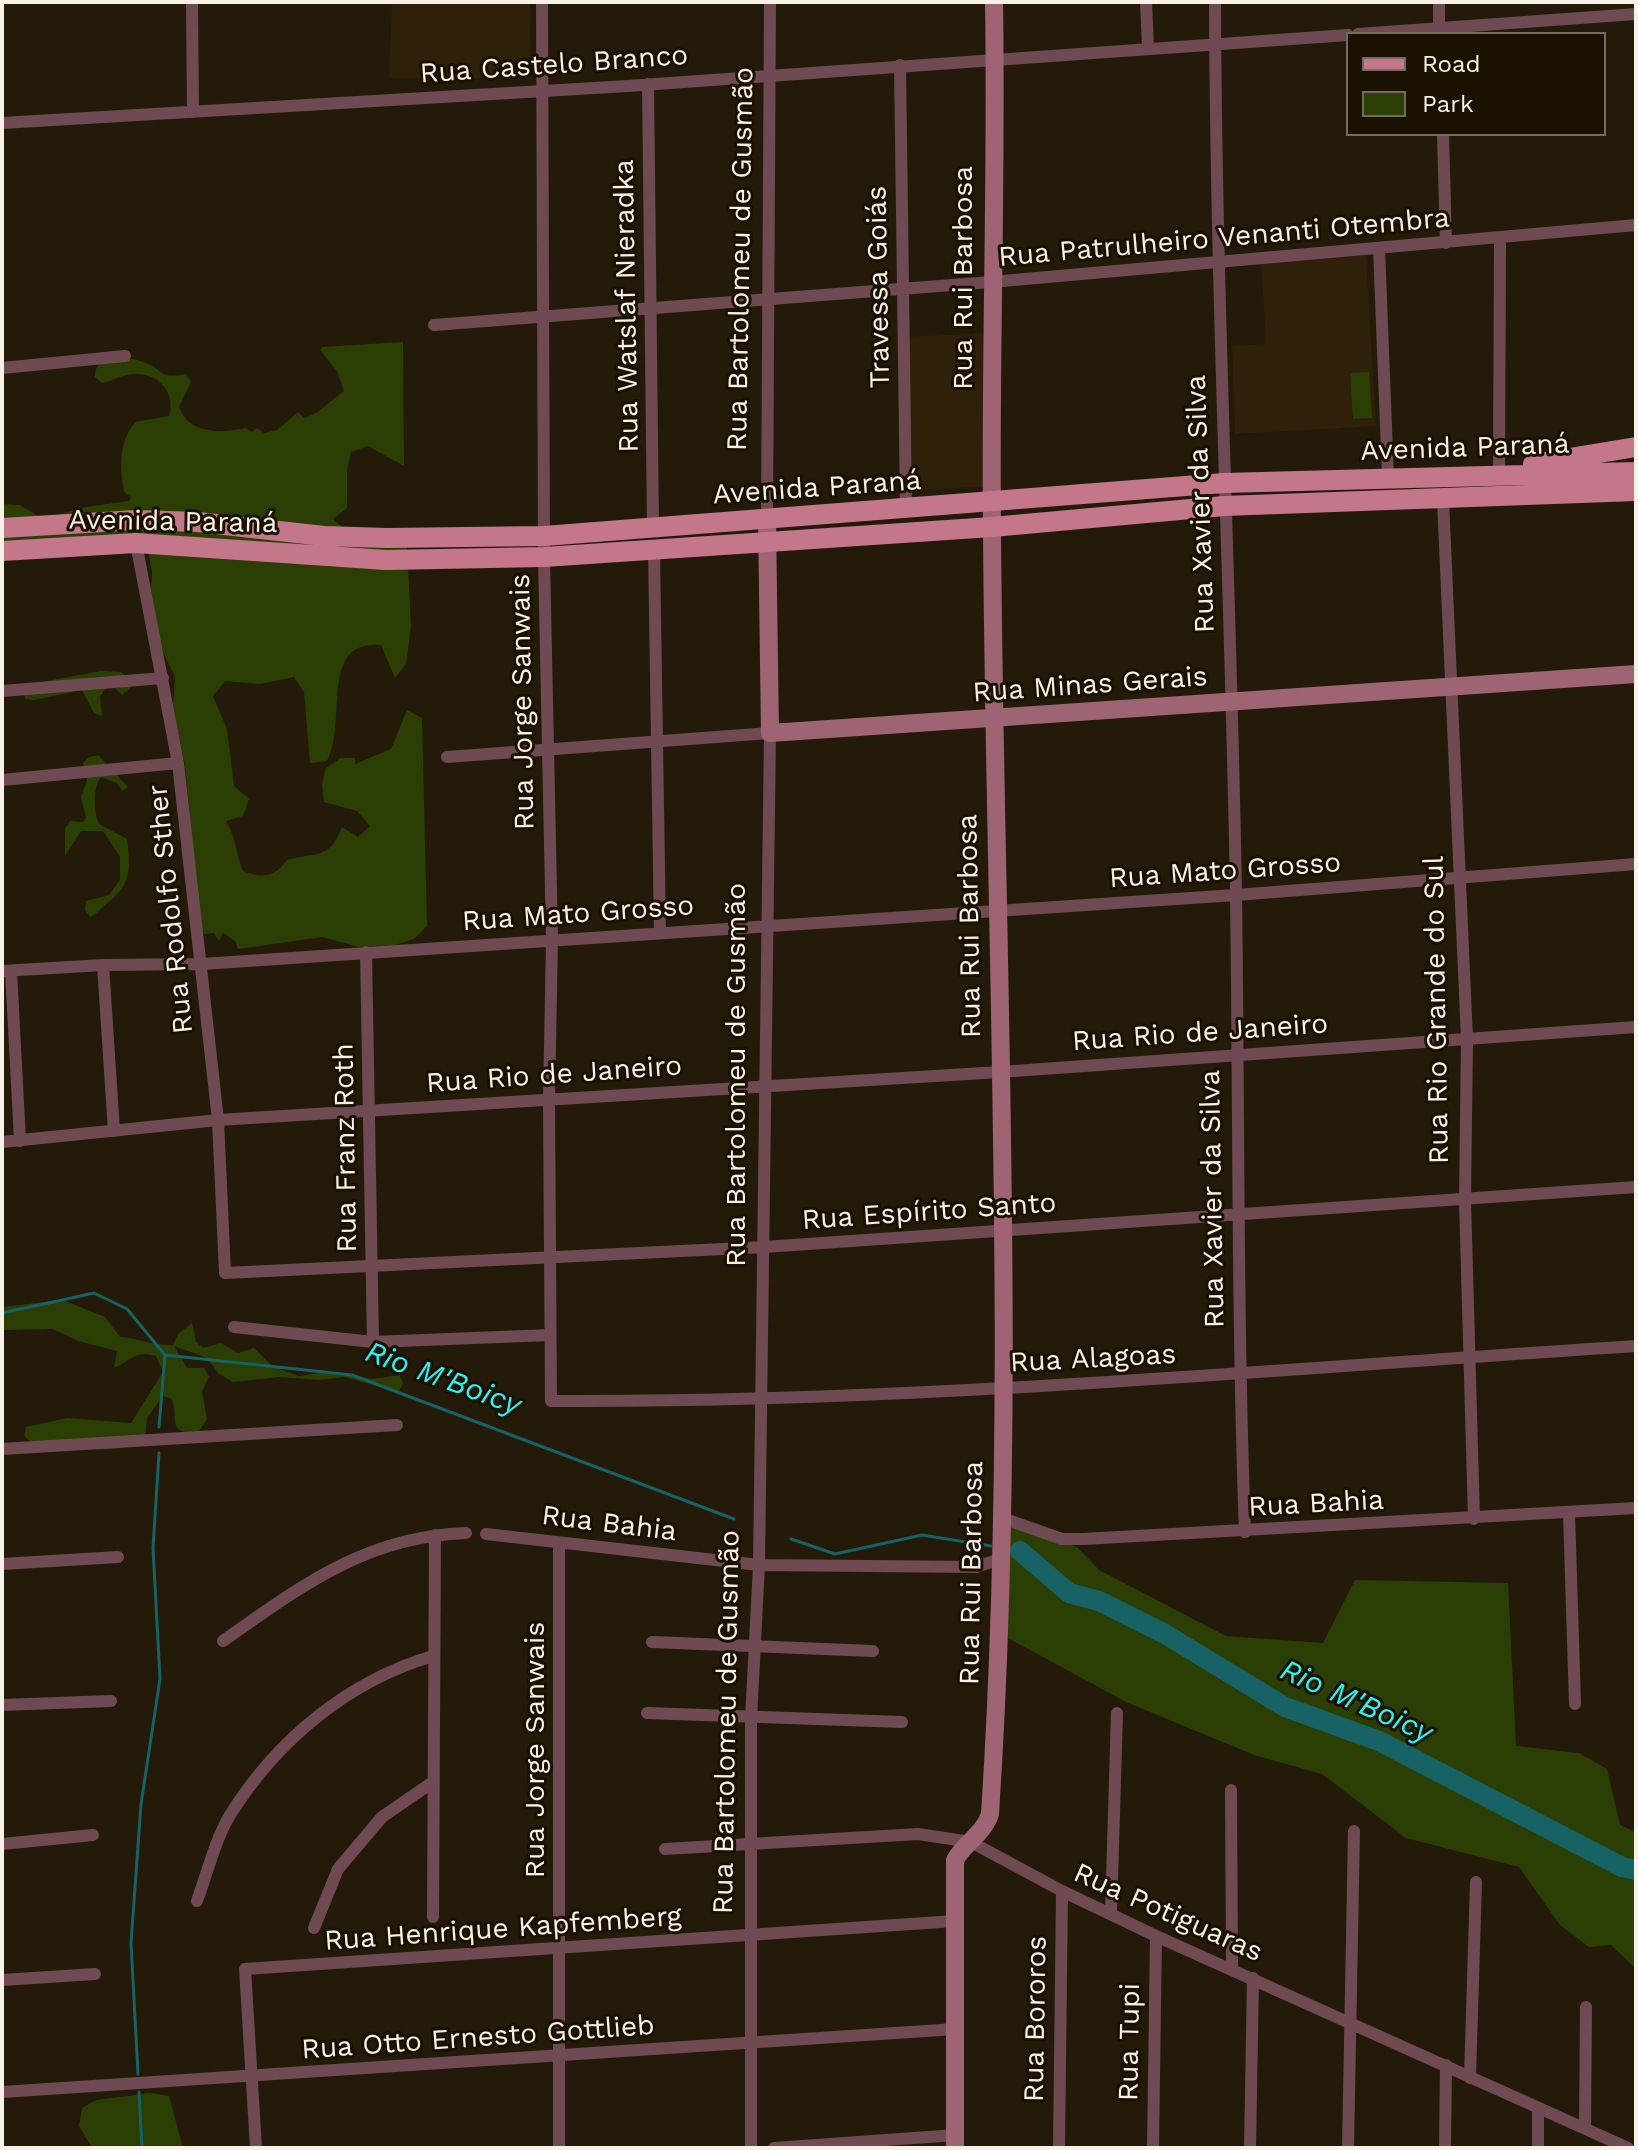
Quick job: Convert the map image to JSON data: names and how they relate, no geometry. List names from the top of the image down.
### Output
{
  "streets": {
    "main road": ["Avenida Paraná"],
    "street": [
      "Rua Castelo Branco",
      "Rua Patrulheiro Venanti Otembra",
      "Rua Bartolomeu de Gusmão",
      "Rua Rui Barbosa",
      "Travessa Goiás",
      "Rua Watslaf Nieradka",
      "Rua Xavier da Silva",
      "Rua Minas Gerais",
      "Rua Jorge Sanwais",
      "Rua Mato Grosso",
      "Rua Rodolfo Sther",
      "Rua Rio Grande do Sul",
      "Rua Rio de Janeiro",
      "Rua Franz Roth",
      "Rua Espírito Santo",
      "Rua Alagoas",
      "Rua Bahia",
      "Rua Potiguaras",
      "Rua Henrique Kapfemberg",
      "Rua Bororos",
      "Rua Otto Ernesto Gottlieb",
      "Rua Tupi"
    ]
  },
  "crossings": [
    ["Rua Castelo Branco", "Rua Bartolomeu de Gusmão"],
    ["Rua Castelo Branco", "Rua Rui Barbosa"],
    ["Rua Castelo Branco", "Travessa Goiás"],
    ["Rua Castelo Branco", "Rua Watslaf Nieradka"],
    ["Rua Castelo Branco", "Rua Xavier da Silva"],
    ["Rua Castelo Branco", "Rua Jorge Sanwais"],
    ["Rua Patrulheiro Venanti Otembra", "Rua Bartolomeu de Gusmão"],
    ["Rua Patrulheiro Venanti Otembra", "Rua Rui Barbosa"],
    ["Rua Patrulheiro Venanti Otembra", "Travessa Goiás"],
    ["Rua Patrulheiro Venanti Otembra", "Rua Watslaf Nieradka"],
    ["Rua Patrulheiro Venanti Otembra", "Rua Xavier da Silva"],
    ["Rua Patrulheiro Venanti Otembra", "Rua Jorge Sanwais"],
    ["Rua Bartolomeu de Gusmão", "Avenida Paraná"],
    ["Rua Bartolomeu de Gusmão", "Rua Minas Gerais"],
    ["Rua Bartolomeu de Gusmão", "Rua Mato Grosso"],
    ["Rua Bartolomeu de Gusmão", "Rua Rio de Janeiro"],
    ["Rua Bartolomeu de Gusmão", "Rua Espírito Santo"],
    ["Rua Bartolomeu de Gusmão", "Rua Alagoas"],
    ["Rua Bartolomeu de Gusmão", "Rua Bahia"],
    ["Rua Bartolomeu de Gusmão", "Rua Potiguaras"],
    ["Rua Bartolomeu de Gusmão", "Rua Henrique Kapfemberg"],
    ["Rua Bartolomeu de Gusmão", "Rua Otto Ernesto Gottlieb"],
    ["Rua Rui Barbosa", "Avenida Paraná"],
    ["Rua Rui Barbosa", "Rua Minas Gerais"],
    ["Rua Rui Barbosa", "Rua Mato Grosso"],
    ["Rua Rui Barbosa", "Rua Rio de Janeiro"],
    ["Rua Rui Barbosa", "Rua Espírito Santo"],
    ["Rua Rui Barbosa", "Rua Alagoas"],
    ["Rua Rui Barbosa", "Rua Bahia"],
    ["Rua Rui Barbosa", "Rua Potiguaras"],
    ["Rua Rui Barbosa", "Rua Henrique Kapfemberg"],
    ["Rua Rui Barbosa", "Rua Otto Ernesto Gottlieb"],
    ["Travessa Goiás", "Avenida Paraná"],
    ["Rua Watslaf Nieradka", "Avenida Paraná"],
    ["Avenida Paraná", "Rua Xavier da Silva"],
    ["Avenida Paraná", "Rua Jorge Sanwais"],
    ["Avenida Paraná", "Rua Rodolfo Sther"],
    ["Avenida Paraná", "Rua Rio Grande do Sul"],
    ["Rua Xavier da Silva", "Rua Minas Gerais"],
    ["Rua Xavier da Silva", "Rua Mato Grosso"],
    ["Rua Xavier da Silva", "Rua Rio de Janeiro"],
    ["Rua Xavier da Silva", "Rua Espírito Santo"],
    ["Rua Xavier da Silva", "Rua Alagoas"],
    ["Rua Xavier da Silva", "Rua Bahia"],
    ["Rua Minas Gerais", "Rua Jorge Sanwais"],
    ["Rua Minas Gerais", "Rua Rio Grande do Sul"],
    ["Rua Jorge Sanwais", "Rua Mato Grosso"],
    ["Rua Jorge Sanwais", "Rua Rio de Janeiro"],
    ["Rua Jorge Sanwais", "Rua Espírito Santo"],
    ["Rua Jorge Sanwais", "Rua Alagoas"],
    ["Rua Jorge Sanwais", "Rua Bahia"],
    ["Rua Jorge Sanwais", "Rua Henrique Kapfemberg"],
    ["Rua Jorge Sanwais", "Rua Otto Ernesto Gottlieb"],
    ["Rua Mato Grosso", "Rua Rodolfo Sther"],
    ["Rua Mato Grosso", "Rua Rio Grande do Sul"],
    ["Rua Mato Grosso", "Rua Franz Roth"],
    ["Rua Rodolfo Sther", "Rua Rio de Janeiro"],
    ["Rua Rodolfo Sther", "Rua Espírito Santo"],
    ["Rua Rio Grande do Sul", "Rua Rio de Janeiro"],
    ["Rua Rio Grande do Sul", "Rua Espírito Santo"],
    ["Rua Rio Grande do Sul", "Rua Alagoas"],
    ["Rua Rio Grande do Sul", "Rua Bahia"],
    ["Rua Rio de Janeiro", "Rua Franz Roth"],
    ["Rua Franz Roth", "Rua Espírito Santo"],
    ["Rua Potiguaras", "Rua Bororos"],
    ["Rua Potiguaras", "Rua Tupi"],
    ["Rua Henrique Kapfemberg", "Rua Otto Ernesto Gottlieb"]
  ],
  "water": ["Rio M'Boicy"],
  "legend": ["Road", "Park"]
}
